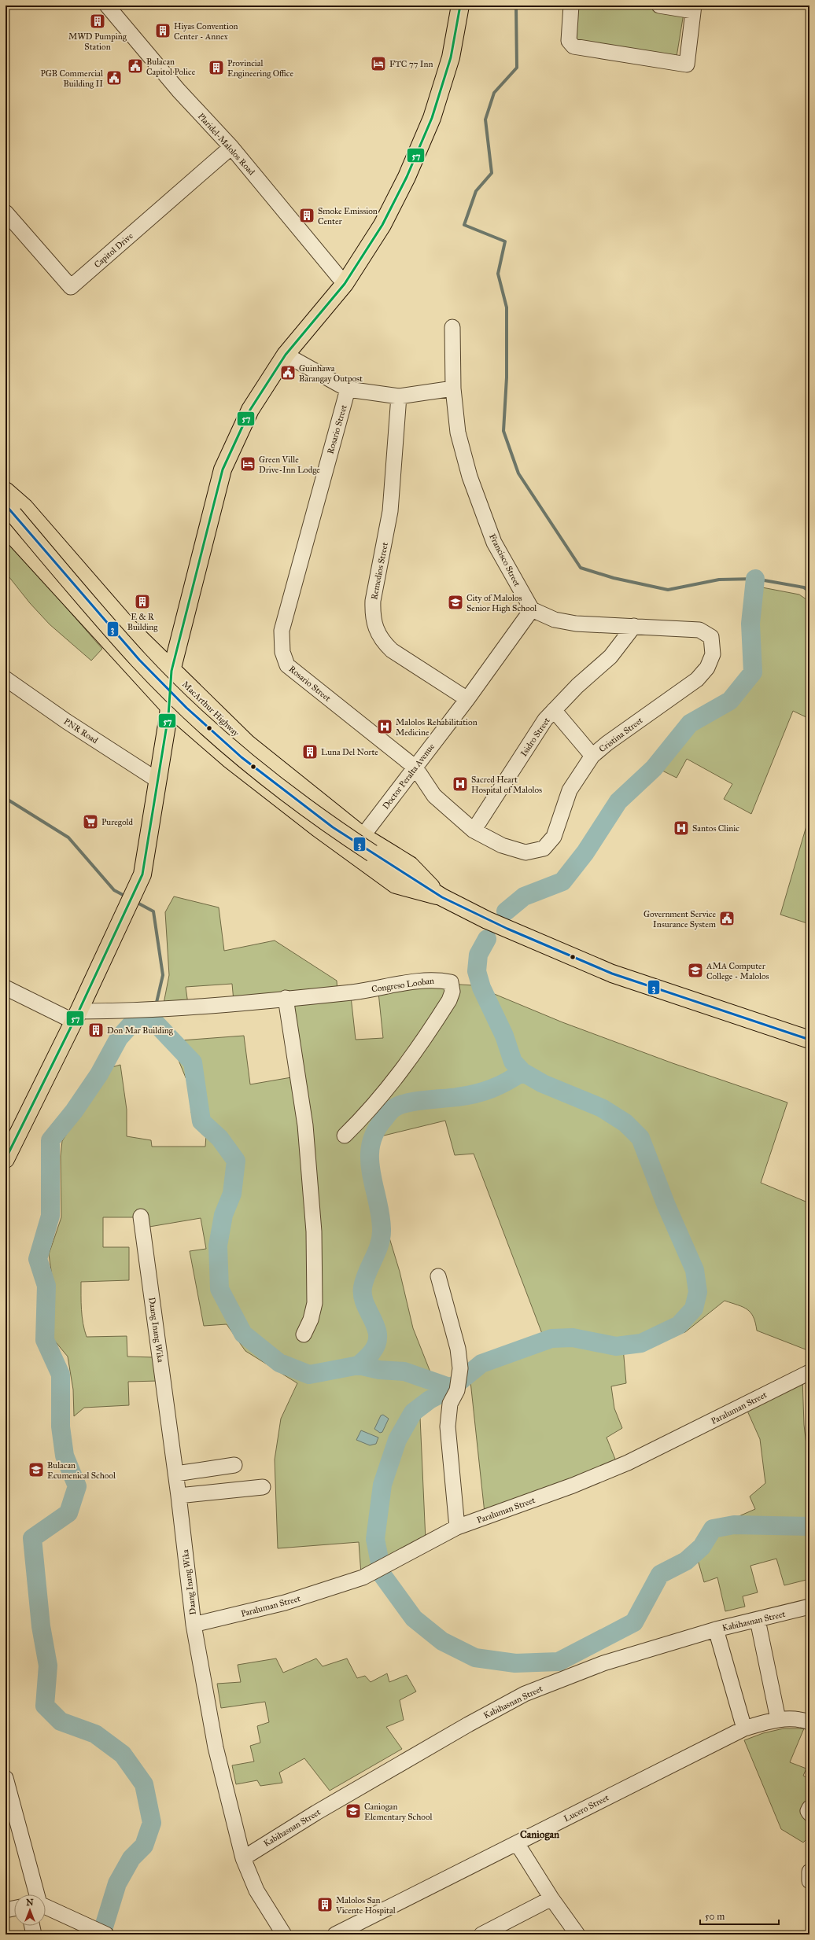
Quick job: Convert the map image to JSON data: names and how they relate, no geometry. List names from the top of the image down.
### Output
{
  "streets": {
    "main road": ["MacArthur Highway"],
    "street": [
      "Plaridel-Malolos Road",
      "Capitol Drive",
      "Rosario Street",
      "Francisco Street",
      "Remedios Street",
      "PNR Road",
      "Cristina Street",
      "Isidro Street",
      "Doctor Peralta Avenue",
      "Congreso Looban",
      "Daang Inang Wika",
      "Paraluman Street",
      "Kabihasnan Street",
      "Lucero Street"
    ]
  },
  "crossings": [
    ["Plaridel-Malolos Road", "Capitol Drive"],
    ["Rosario Street", "Cristina Street"],
    ["Rosario Street", "Isidro Street"],
    ["Rosario Street", "Doctor Peralta Avenue"],
    ["Francisco Street", "Doctor Peralta Avenue"],
    ["Remedios Street", "Doctor Peralta Avenue"],
    ["MacArthur Highway", "Doctor Peralta Avenue"],
    ["Cristina Street", "Isidro Street"],
    ["Daang Inang Wika", "Paraluman Street"],
    ["Daang Inang Wika", "Kabihasnan Street"]
  ],
  "districts": ["Caniogan"],
  "places": {
    "building": [
      "MWD Pumping Station",
      "Hiyas Convention Center - Annex",
      "Provincial Engineering Office",
      "Smoke Emission Center",
      "E & R Building",
      "Luna Del Norte",
      "Don Mar Building",
      "Malolos San Vicente Hospital"
    ],
    "hotel": ["FTC 77 Inn", "Green Ville Drive-Inn Lodge"],
    "public building": [
      "Bulacan Capitol Police",
      "PGB Commercial Building II",
      "Guinhawa Barangay Outpost",
      "Government Service Insurance System"
    ],
    "school or university": [
      "City of Malolos Senior High School",
      "AMA Computer College - Malolos",
      "Bulacan Ecumenical School",
      "Caniogan Elementary School"
    ],
    "hospital": ["Malolos Rehabilitation Medicine", "Sacred Heart Hospital of Malolos", "Santos Clinic"],
    "supermarket": ["Puregold"]
  },
  "lines": ["transit line 57", "transit line 3"],
  "scale_bar": "50 m",
  "north": "top"
}
